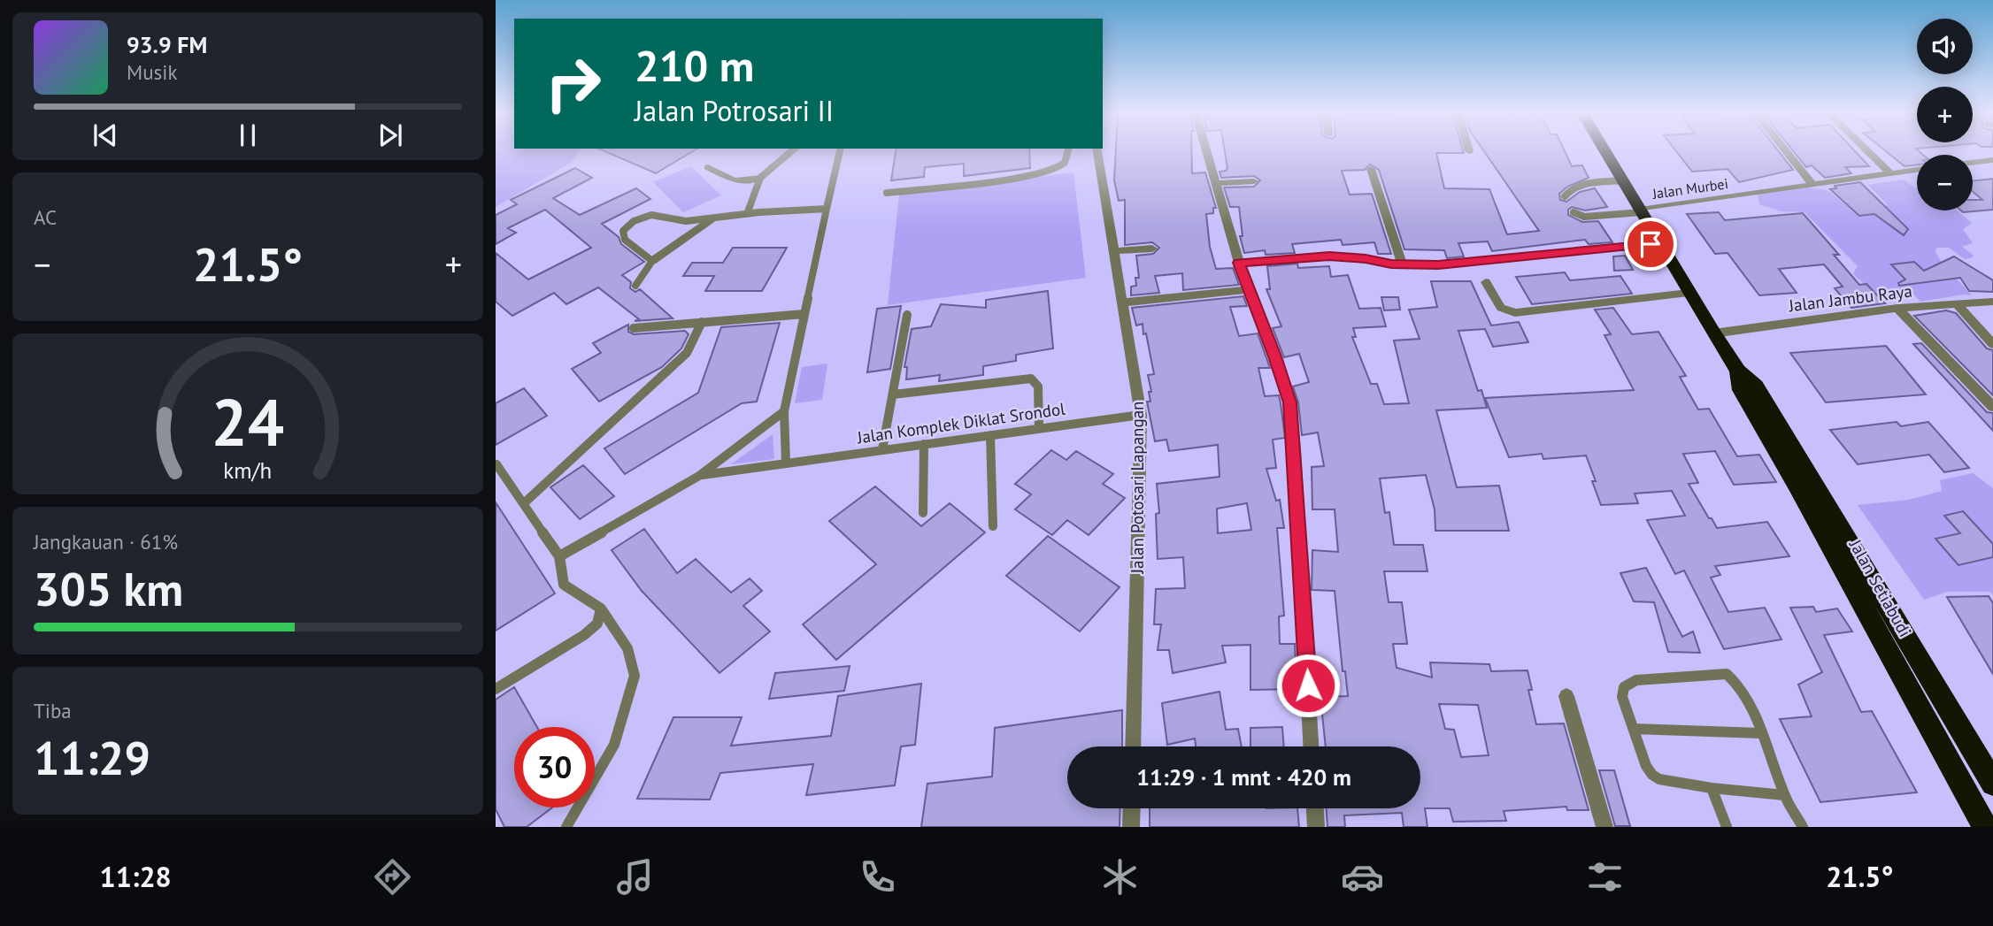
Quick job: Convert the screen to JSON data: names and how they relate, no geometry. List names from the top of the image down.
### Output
{
  "streets": {
    "highway": ["Jalan Setiabudi"],
    "street": ["Jalan Murbei", "Jalan Jambu Raya", "Jalan Potosari Lapangan"],
    "lane": ["Jalan Komplek Diklat Srondol"]
  },
  "crossings": [
    ["Jalan Murbei", "Jalan Setiabudi"],
    ["Jalan Jambu Raya", "Jalan Setiabudi"],
    ["Jalan Komplek Diklat Srondol", "Jalan Potosari Lapangan"]
  ],
  "page": {
    "map_buttons": ["+", "−"],
    "turn": ["210 m", "Jalan Potrosari II"],
    "song": ["93.9 FM", "Musik"],
    "tile": [
      "AC",
      ["Jangkauan · 61%", "305 km"],
      ["Tiba", "11:29"]
    ],
    "heat": ["−", "21.5°", "+"],
    "limit": "30",
    "trip": "11:29 · 1 mnt · 420 m",
    "tabs": ["11:28", "21.5°"],
    "gauge": ["24", "km/h"]
  }
}
